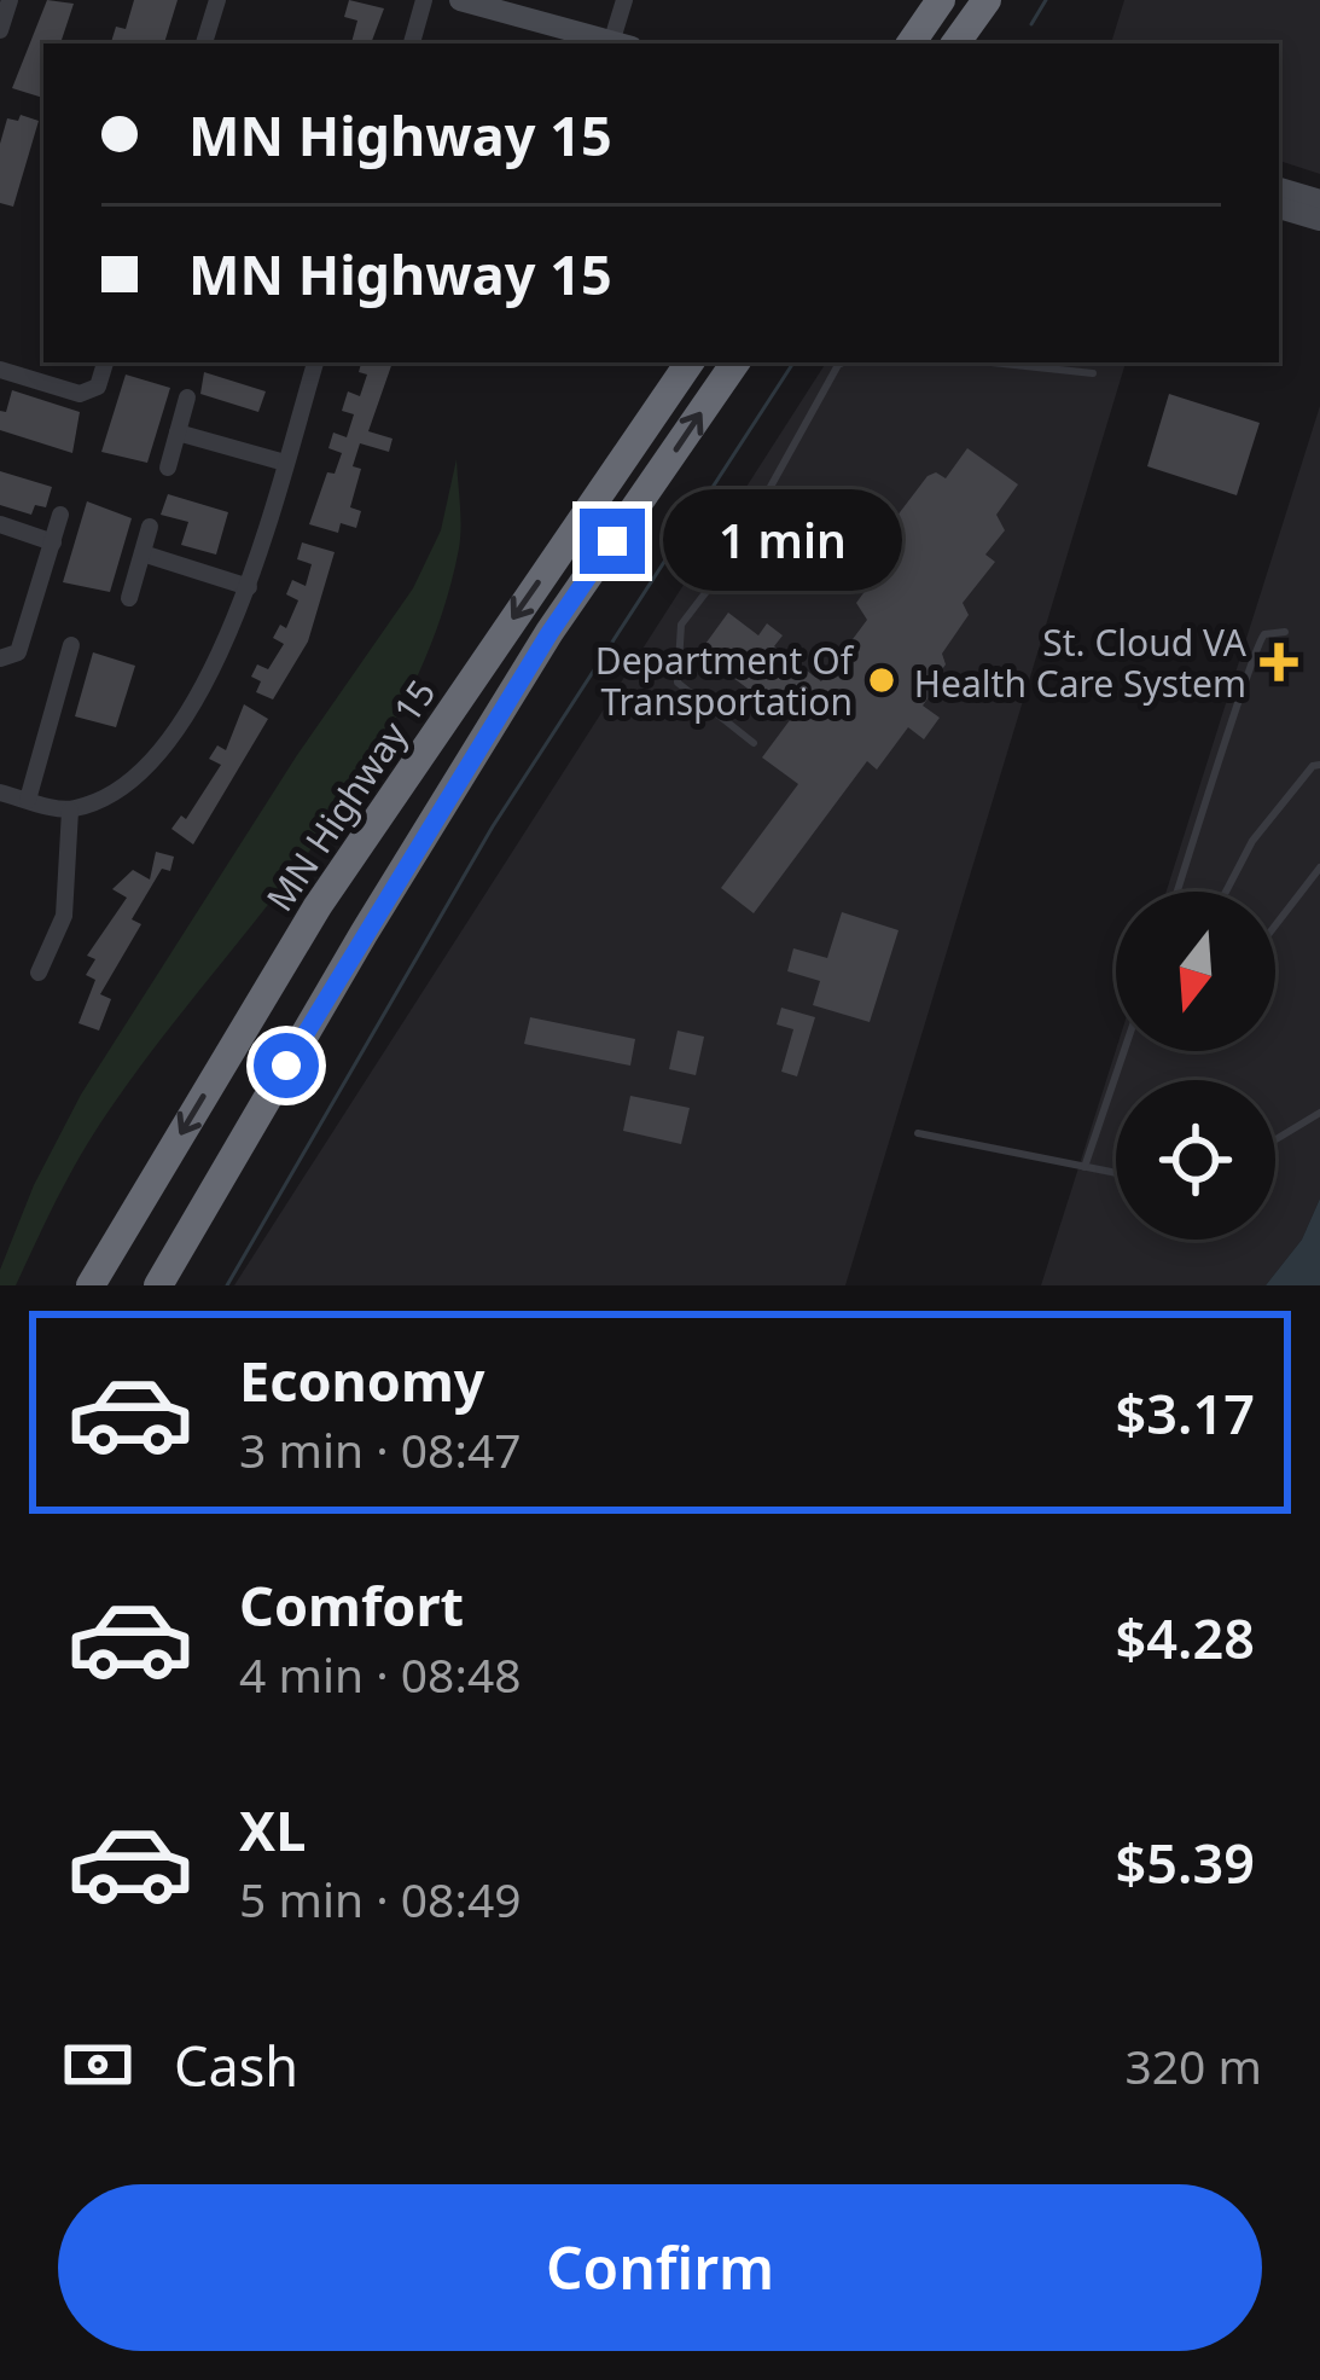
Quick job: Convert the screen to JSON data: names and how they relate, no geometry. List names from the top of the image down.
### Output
{
  "streets": {
    "highway": ["MN Highway 15"]
  },
  "places": {
    "health": ["St. Cloud VA Health Care System"],
    "other": ["Department Of Transportation"]
  },
  "north": "bottom",
  "page": {
    "banner": ["MN Highway 15", "MN Highway 15"],
    "bubble": "1 min",
    "list": [
      {
        "name": "Economy",
        "note": "3 min · 08:47",
        "value": "$3.17"
      },
      {
        "name": "Comfort",
        "note": "4 min · 08:48",
        "value": "$4.28"
      },
      {
        "name": "XL",
        "note": "5 min · 08:49",
        "value": "$5.39"
      }
    ],
    "pay": ["Cash", "320 m"],
    "buttons": "Confirm"
  }
}
